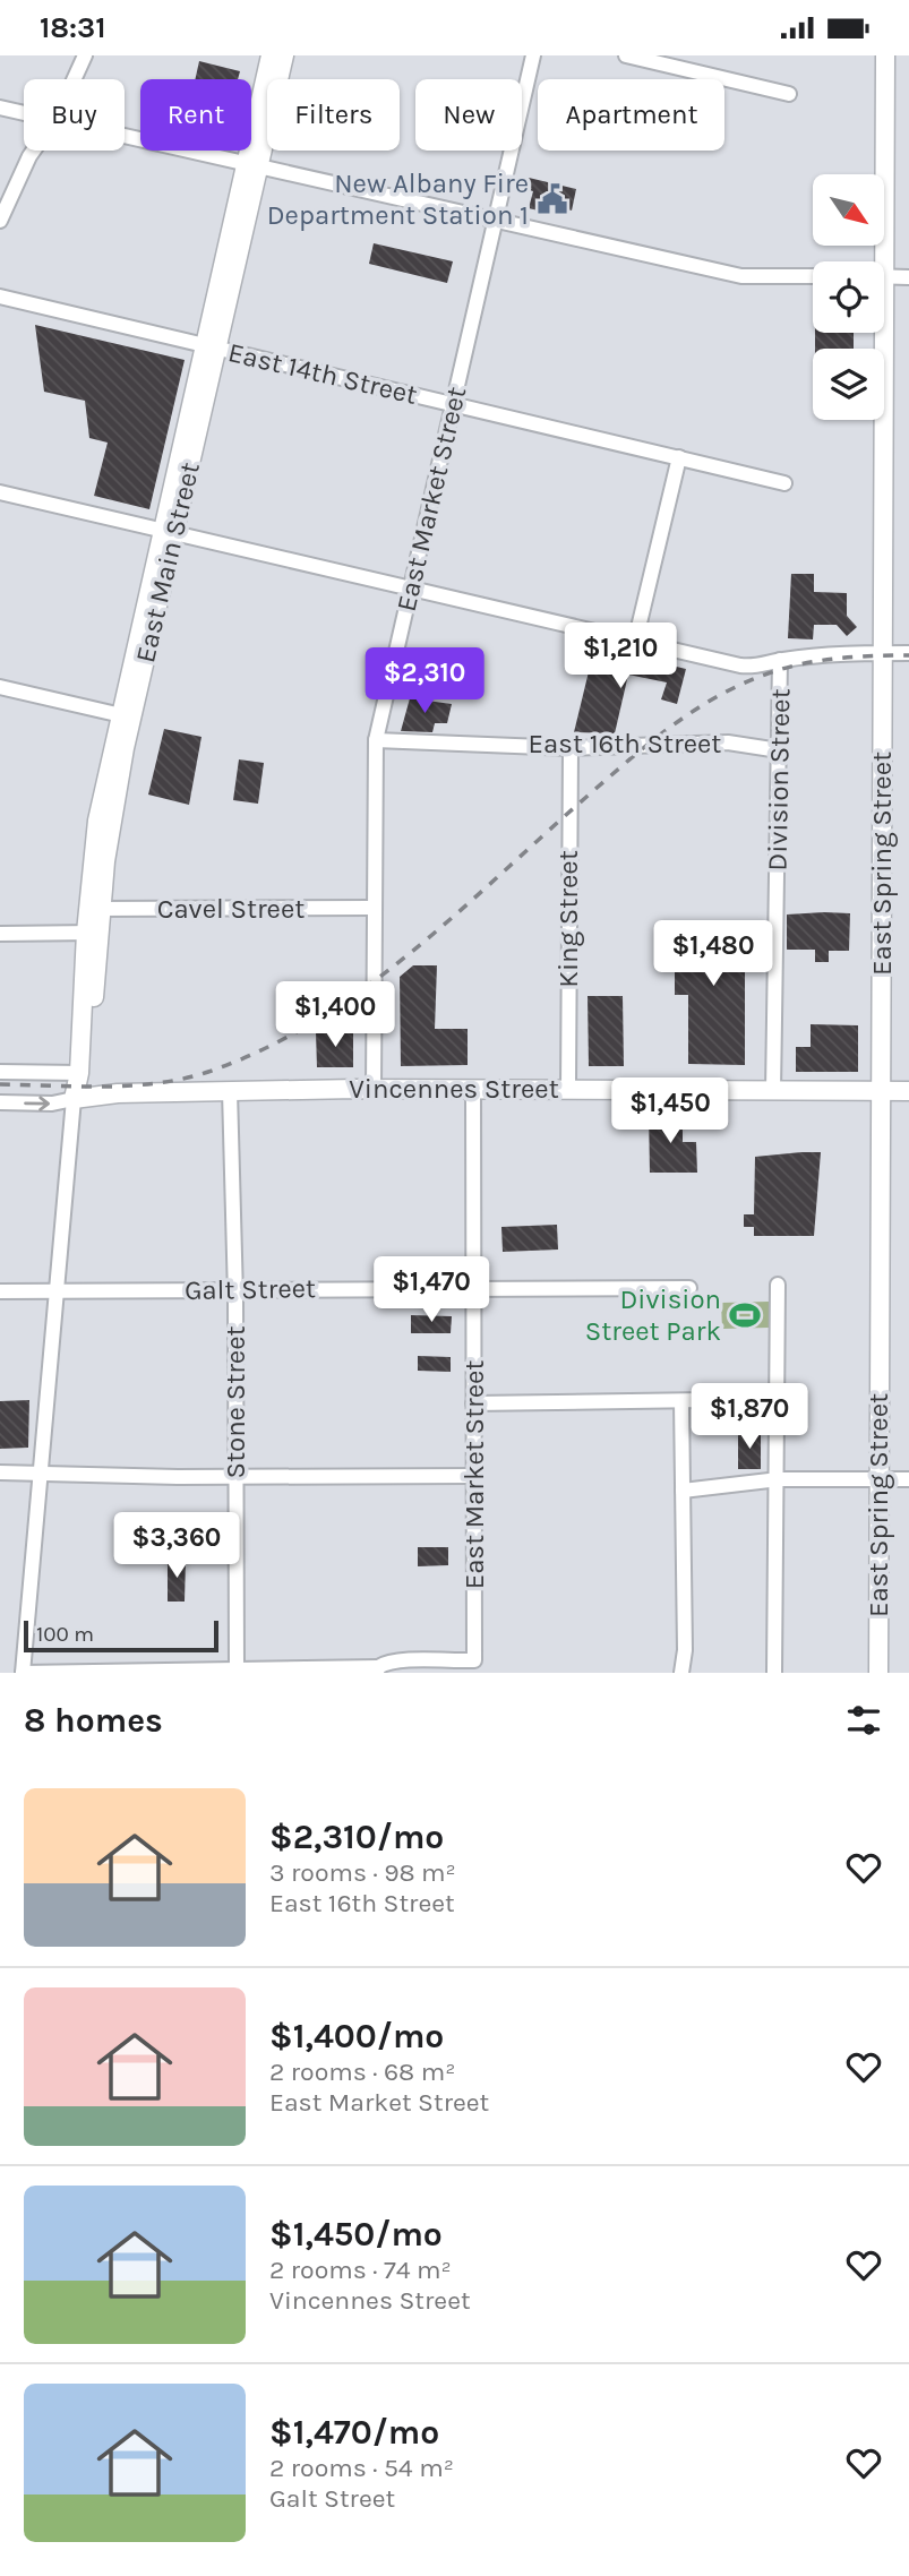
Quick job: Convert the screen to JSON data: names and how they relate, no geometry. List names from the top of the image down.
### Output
{
  "streets": {
    "main road": ["East Main Street", "East Spring Street", "Vincennes Street"],
    "street": [
      "East 14th Street",
      "East Market Street",
      "East 16th Street",
      "Division Street",
      "Cavel Street",
      "King Street",
      "Galt Street",
      "Stone Street"
    ]
  },
  "crossings": [
    ["East 14th Street", "East Market Street"],
    ["East 14th Street", "East Main Street"],
    ["East Market Street", "East 16th Street"],
    ["East Market Street", "Cavel Street"],
    ["East Market Street", "Vincennes Street"],
    ["East Market Street", "Galt Street"],
    ["East Main Street", "Cavel Street"],
    ["East Main Street", "Vincennes Street"],
    ["East 16th Street", "Division Street"],
    ["East 16th Street", "King Street"],
    ["Division Street", "Vincennes Street"],
    ["East Spring Street", "Vincennes Street"],
    ["King Street", "Vincennes Street"],
    ["Vincennes Street", "Stone Street"],
    ["Galt Street", "Stone Street"]
  ],
  "places": {
    "public building": ["New Albany Fire Department Station 1"],
    "sports": ["Division Street Park"]
  },
  "scale_bar": "100 m",
  "north": "bottom right",
  "page": {
    "status": "18:31",
    "chip": [
      "Buy",
      "Rent",
      "Filters",
      "New",
      "Apartment"
    ],
    "price": [
      "$1,210",
      "$2,310",
      "$1,480",
      "$1,400",
      "$1,450",
      "$1,470",
      "$1,870",
      "$3,360"
    ],
    "scale": "100 m",
    "heading": "8 homes",
    "list": [
      {
        "name": "$2,310/mo",
        "note": "3 rooms · 98 m² · East 16th Street"
      },
      {
        "name": "$1,400/mo",
        "note": "2 rooms · 68 m² · East Market Street"
      },
      {
        "name": "$1,450/mo",
        "note": "2 rooms · 74 m² · Vincennes Street"
      },
      {
        "name": "$1,470/mo",
        "note": "2 rooms · 54 m² · Galt Street"
      }
    ]
  }
}
